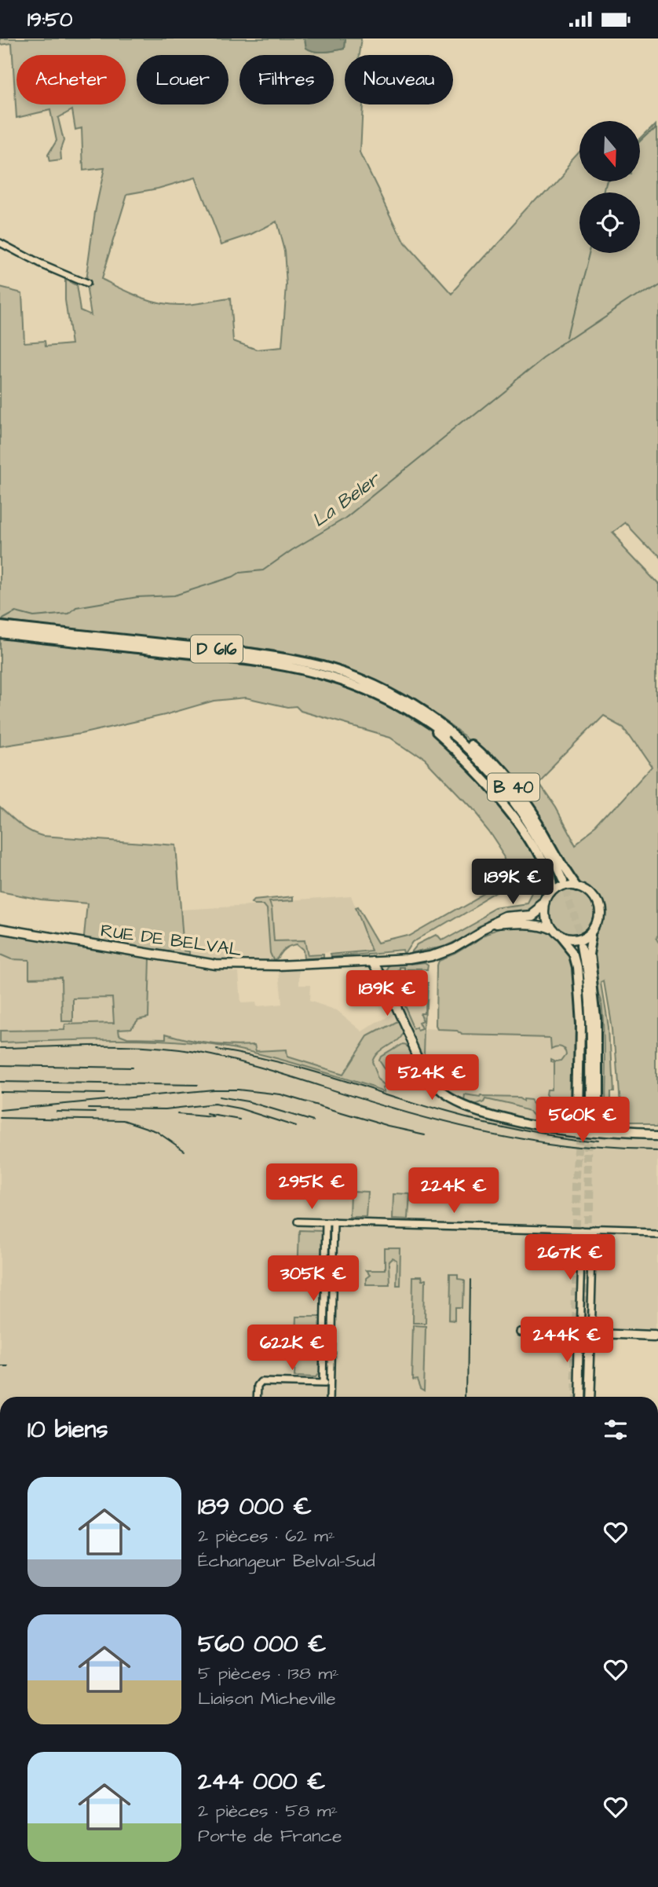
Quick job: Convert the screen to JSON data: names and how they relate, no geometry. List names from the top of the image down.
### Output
{
  "streets": {
    "highway": ["D 616", "B 40"],
    "main road": ["RUE DE BELVAL"]
  },
  "crossings": [
    ["D 616", "B 40"]
  ],
  "water": ["La Beler"],
  "north": "bottom",
  "page": {
    "status": "19:50",
    "chip": [
      "Acheter",
      "Louer",
      "Filtres",
      "Nouveau"
    ],
    "price": [
      "189K €",
      "189K €",
      "524K €",
      "560K €",
      "295K €",
      "224K €",
      "267K €",
      "305K €",
      "244K €",
      "622K €"
    ],
    "heading": "10 biens",
    "list": [
      {
        "name": "189 000 €",
        "note": "2 pièces · 62 m² · Échangeur Belval-Sud"
      },
      {
        "name": "560 000 €",
        "note": "5 pièces · 138 m² · Liaison Micheville"
      },
      {
        "name": "244 000 €",
        "note": "2 pièces · 58 m² · Porte de France"
      }
    ]
  }
}
